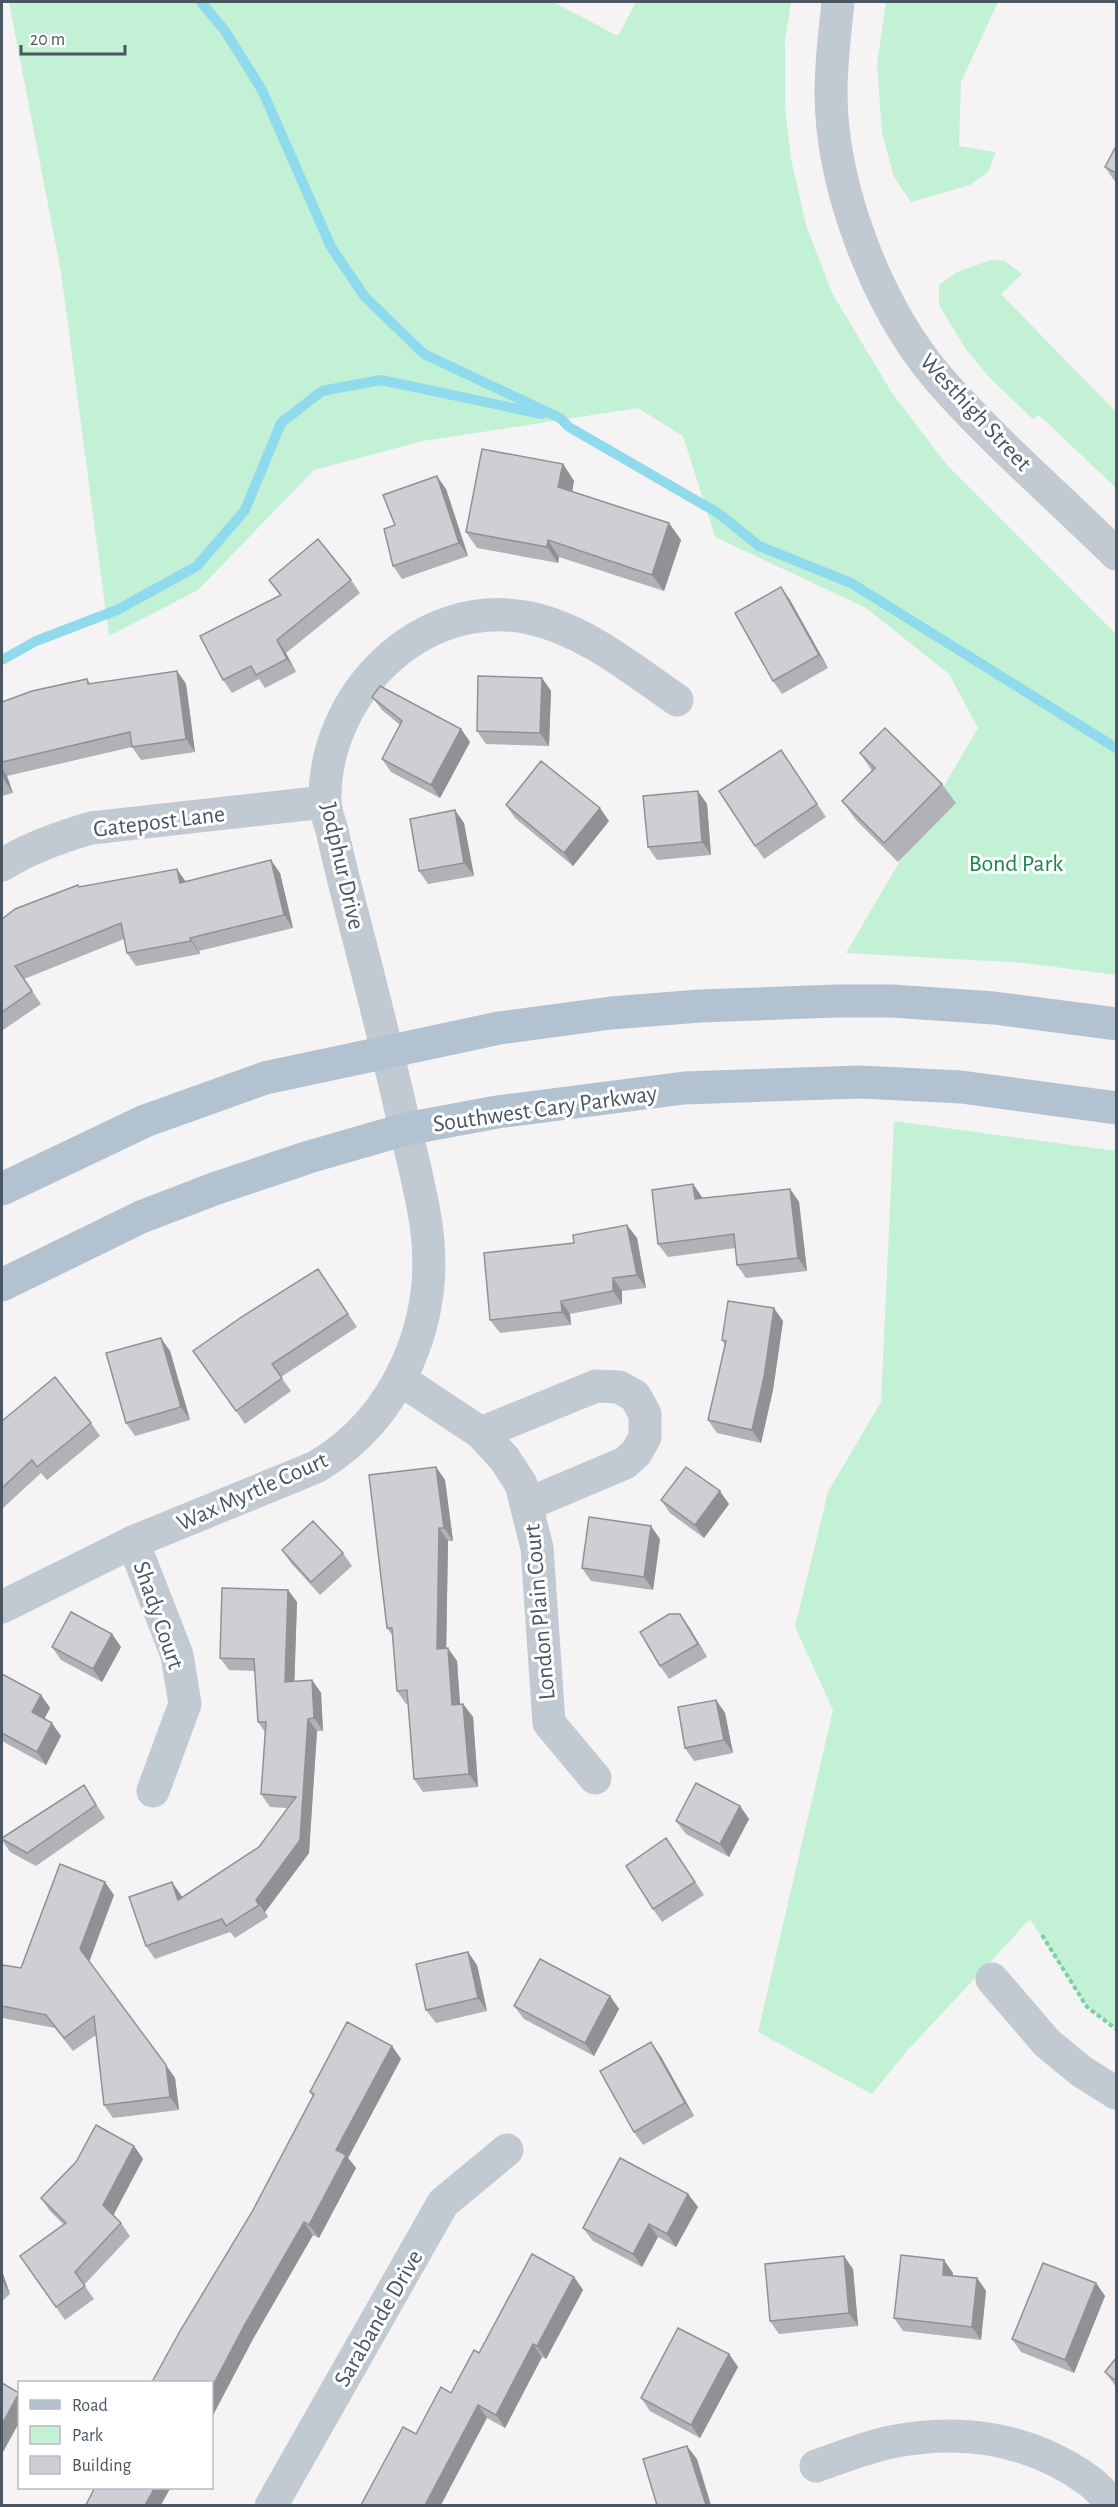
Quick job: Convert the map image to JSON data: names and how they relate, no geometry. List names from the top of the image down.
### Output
{
  "streets": {
    "main road": ["Southwest Cary Parkway"],
    "street": [
      "Westhigh Street",
      "Gatepost Lane",
      "Jodphur Drive",
      "Wax Myrtle Court",
      "London Plain Court",
      "Shady Court",
      "Sarabande Drive"
    ]
  },
  "crossings": [
    ["Gatepost Lane", "Jodphur Drive"],
    ["Jodphur Drive", "Wax Myrtle Court"],
    ["Southwest Cary Parkway", "Wax Myrtle Court"],
    ["Wax Myrtle Court", "London Plain Court"],
    ["Wax Myrtle Court", "Shady Court"]
  ],
  "parks": ["Bond Park"],
  "legend": ["Road", "Park", "Building"],
  "scale_bar": "20 m"
}
